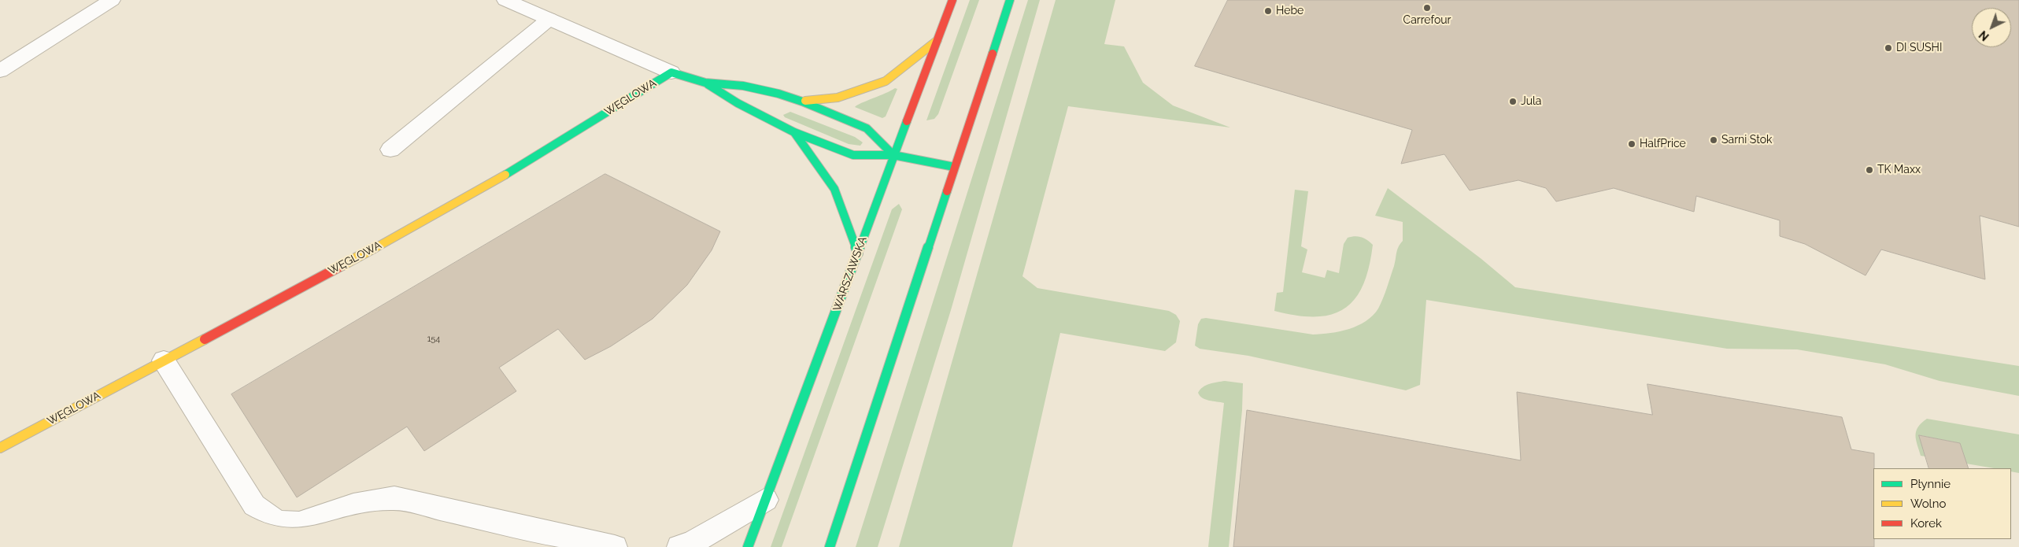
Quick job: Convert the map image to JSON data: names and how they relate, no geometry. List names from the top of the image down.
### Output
{
  "streets": {
    "main road": ["WĘGLOWA", "WARSZAWSKA"]
  },
  "places": [
    "Carrefour",
    "Hebe",
    "DI SUSHI",
    "Jula",
    "Sarni Stok",
    "HalfPrice",
    "TK Maxx"
  ],
  "house_numbers": ["154"],
  "legend": ["Płynnie", "Wolno", "Korek"],
  "north": "bottom left"
}
